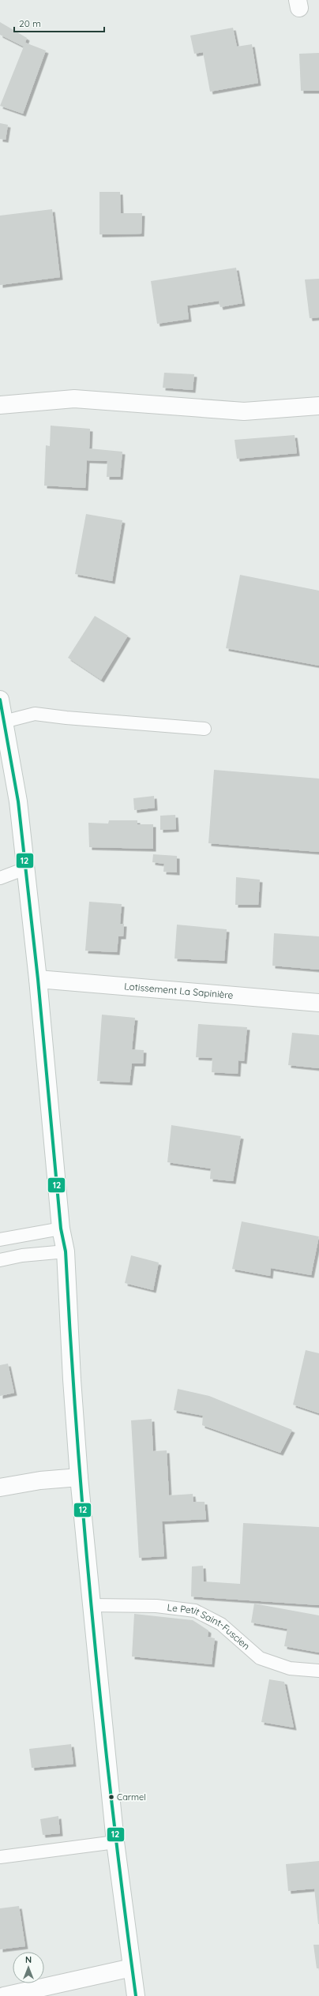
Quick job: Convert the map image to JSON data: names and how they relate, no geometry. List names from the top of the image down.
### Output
{
  "streets": {
    "main road": ["Lotissement La Sapinière"],
    "lane": ["Le Petit Saint-Fuscien"]
  },
  "places": ["Carmel"],
  "lines": ["transit line 12"],
  "scale_bar": "20 m",
  "north": "top"
}
